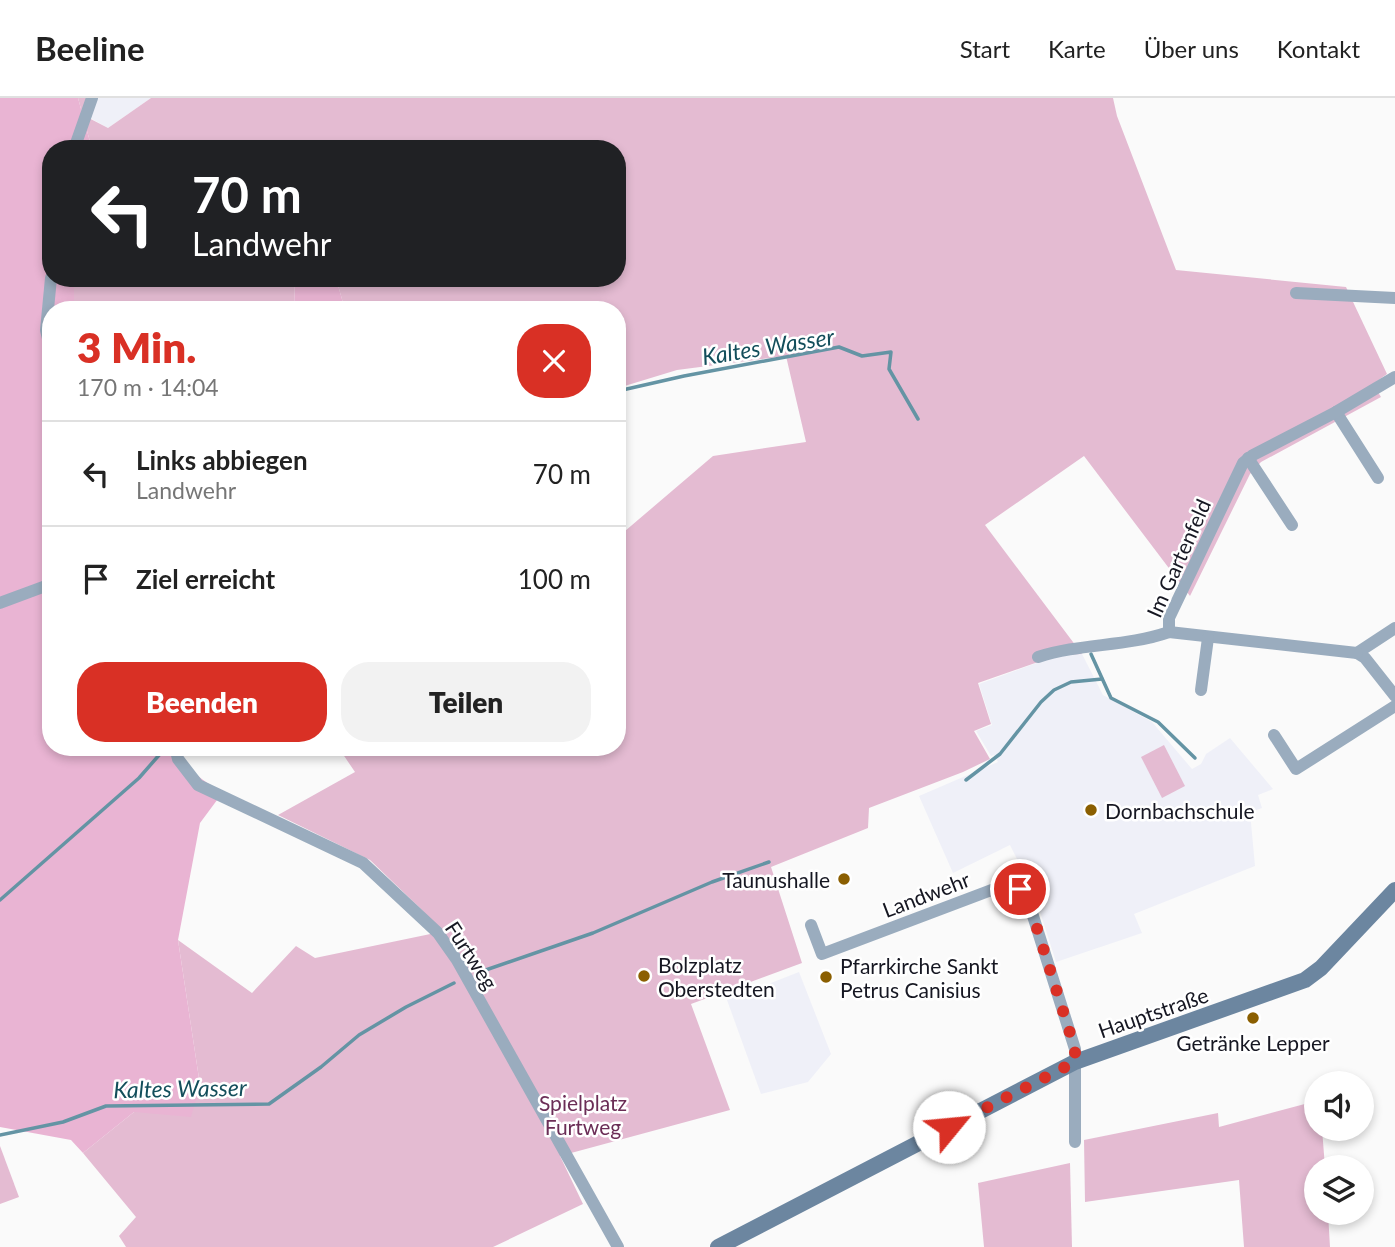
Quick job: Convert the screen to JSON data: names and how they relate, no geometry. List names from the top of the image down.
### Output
{
  "streets": {
    "street": [
      "Im Gartenfeld",
      "Landwehr",
      "Furtweg",
      "Hauptstraße"
    ]
  },
  "crossings": [
    ["Landwehr", "Hauptstraße"]
  ],
  "water": ["Kaltes Wasser"],
  "parks": ["Spielplatz Furtweg"],
  "places": [
    "Dornbachschule",
    "Taunushalle",
    "Bolzplatz Oberstedten",
    "Pfarrkirche Sankt Petrus Canisius",
    "Getränke Lepper"
  ],
  "page": {
    "header": "Beeline",
    "nav": [
      "Start",
      "Karte",
      "Über uns",
      "Kontakt"
    ],
    "turn": ["70 m", "Landwehr"],
    "heading": ["3 Min.", "170 m · 14:04"],
    "list": [
      {
        "name": "Links abbiegen",
        "note": "Landwehr",
        "value": "70 m"
      },
      {
        "name": "Ziel erreicht",
        "value": "100 m"
      }
    ],
    "buttons": ["Beenden", "Teilen"]
  }
}
